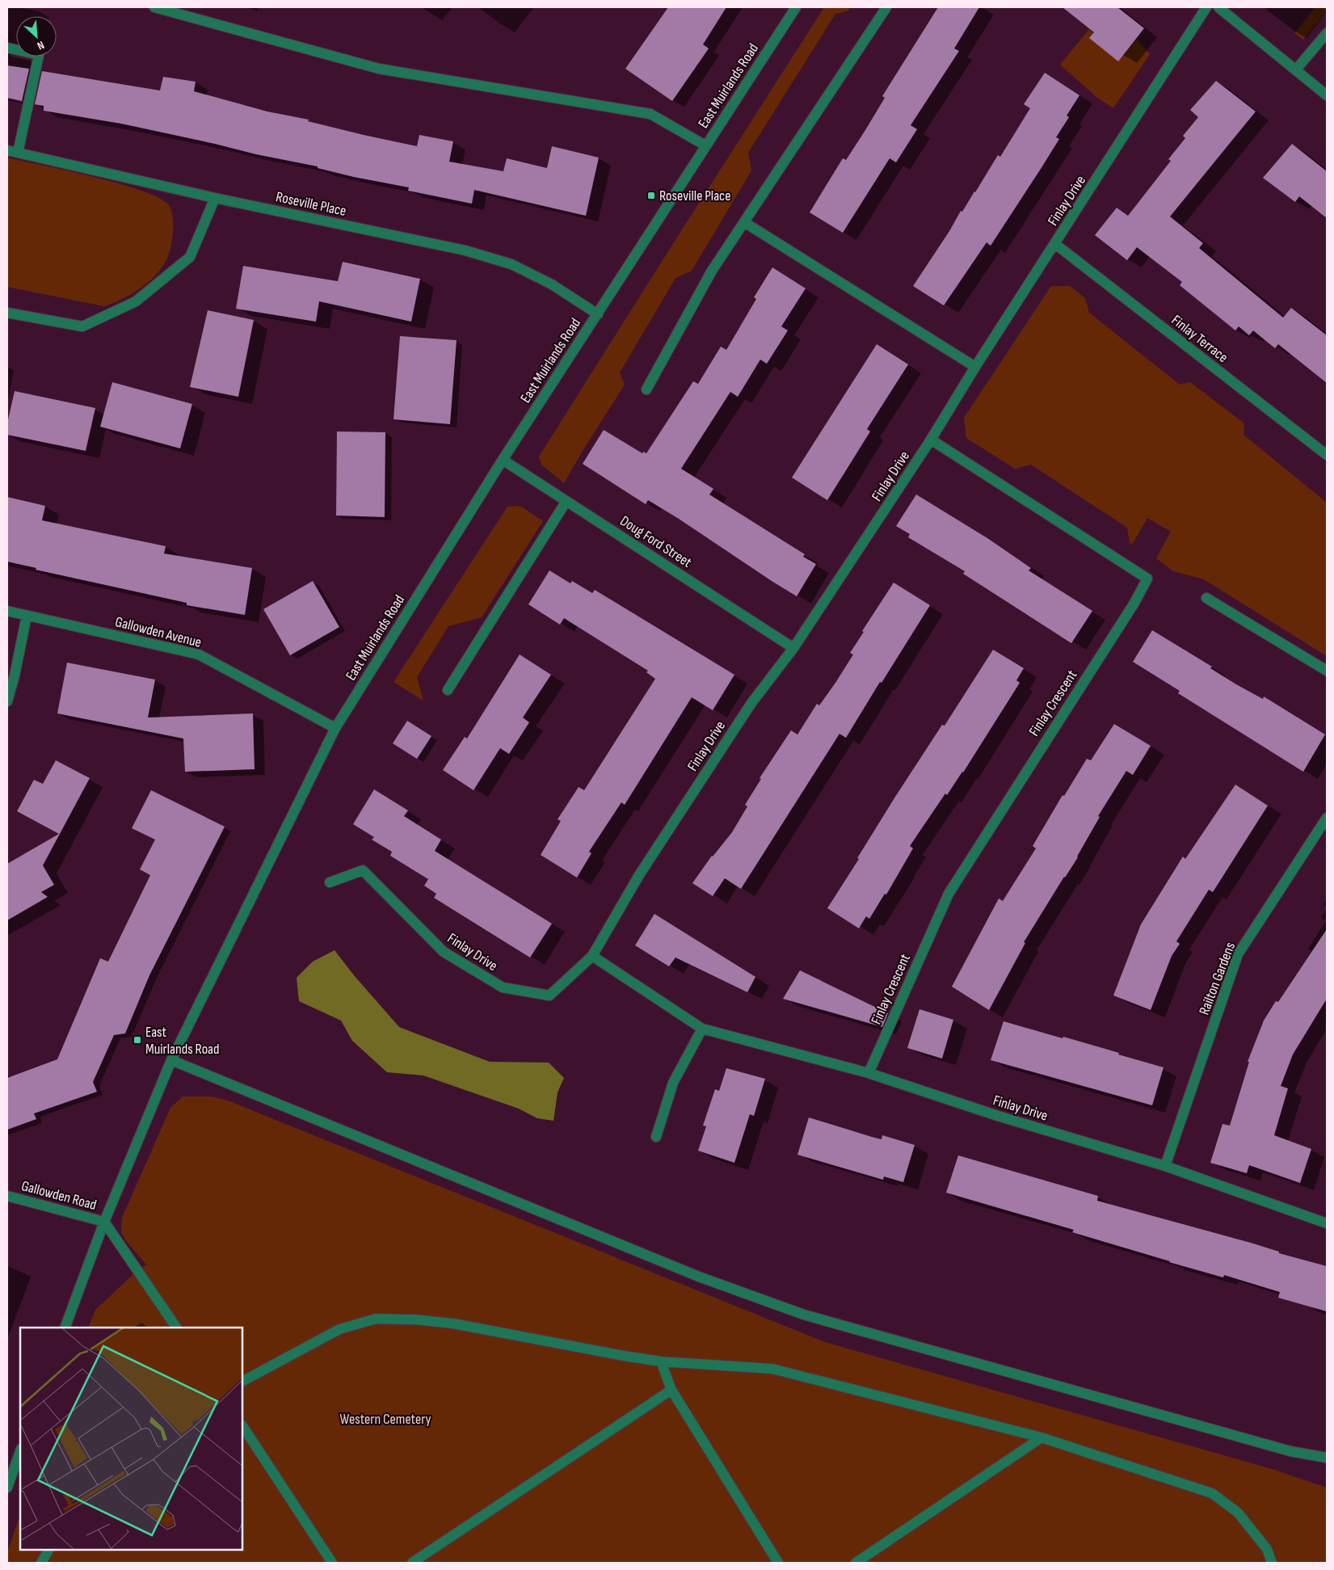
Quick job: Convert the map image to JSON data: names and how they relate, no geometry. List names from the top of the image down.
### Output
{
  "streets": {
    "street": [
      "East Muirlands Road",
      "Finlay Drive",
      "Roseville Place",
      "Finlay Terrace",
      "Doug Ford Street",
      "Gallowden Avenue",
      "Finlay Crescent",
      "Railton Gardens",
      "Gallowden Road"
    ]
  },
  "crossings": [
    ["East Muirlands Road", "Roseville Place"],
    ["East Muirlands Road", "Doug Ford Street"],
    ["East Muirlands Road", "Gallowden Avenue"],
    ["East Muirlands Road", "Gallowden Road"],
    ["Finlay Drive", "Finlay Terrace"],
    ["Finlay Drive", "Doug Ford Street"],
    ["Finlay Drive", "Finlay Crescent"],
    ["Finlay Drive", "Railton Gardens"]
  ],
  "parks": ["Western Cemetery"],
  "places": {
    "transit": ["Roseville Place", "East Muirlands Road"]
  },
  "north": "bottom right"
}
